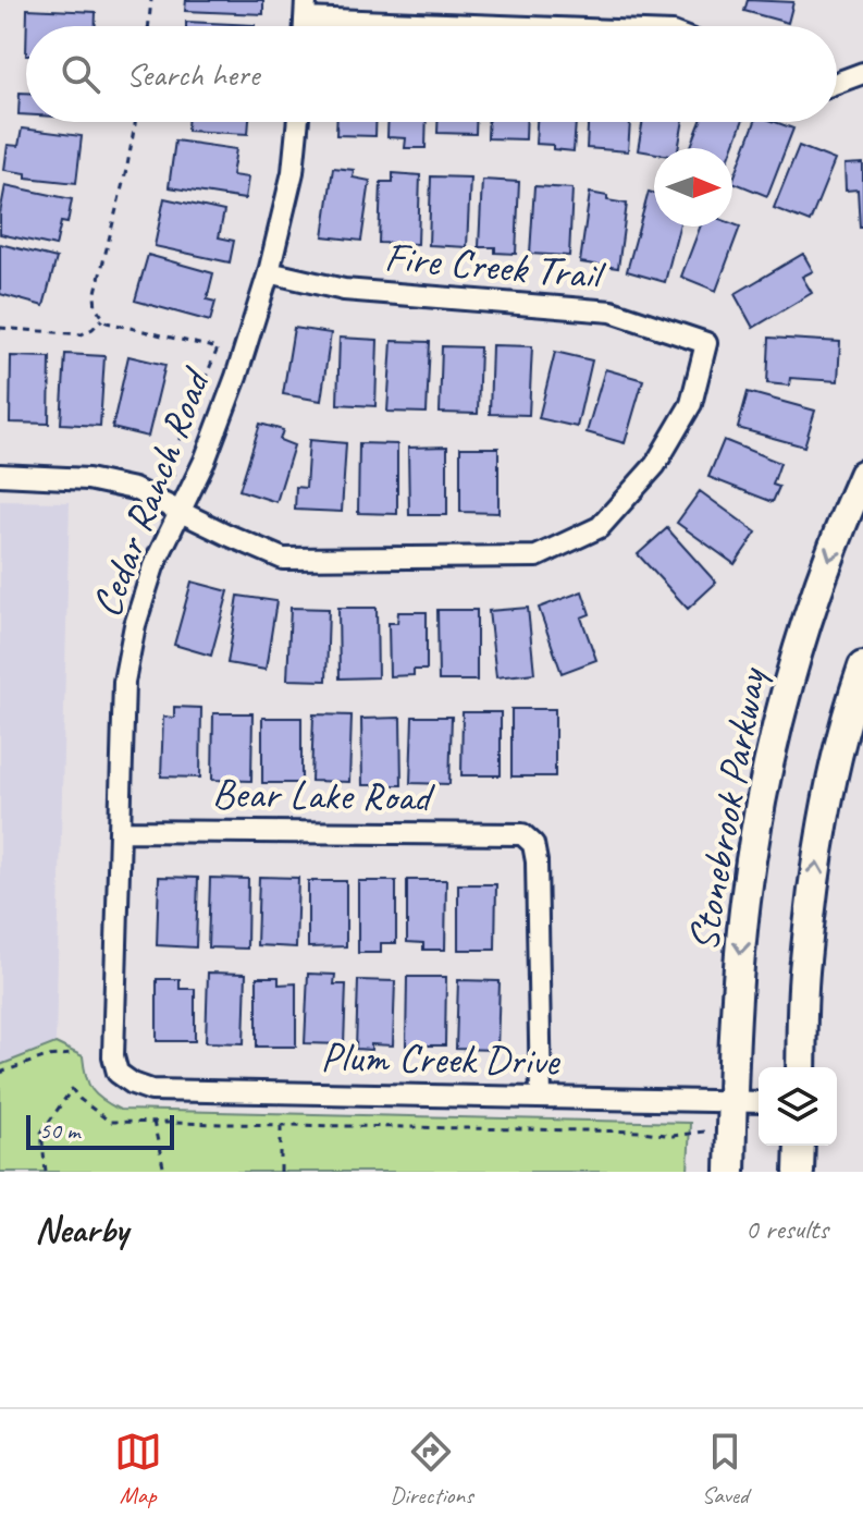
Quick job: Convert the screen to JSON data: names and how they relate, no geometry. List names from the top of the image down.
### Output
{
  "streets": {
    "main road": ["Stonebrook Parkway"],
    "street": [
      "Fire Creek Trail",
      "Cedar Ranch Road",
      "Bear Lake Road",
      "Plum Creek Drive"
    ]
  },
  "crossings": [
    ["Fire Creek Trail", "Cedar Ranch Road"],
    ["Cedar Ranch Road", "Bear Lake Road"],
    ["Cedar Ranch Road", "Plum Creek Drive"],
    ["Bear Lake Road", "Plum Creek Drive"],
    ["Stonebrook Parkway", "Plum Creek Drive"]
  ],
  "scale_bar": "50 m",
  "north": "right",
  "page": {
    "search": "Search here",
    "scale": "50 m",
    "heading": ["Nearby", "0 results"],
    "nav": ["Map", "Directions", "Saved"]
  }
}
